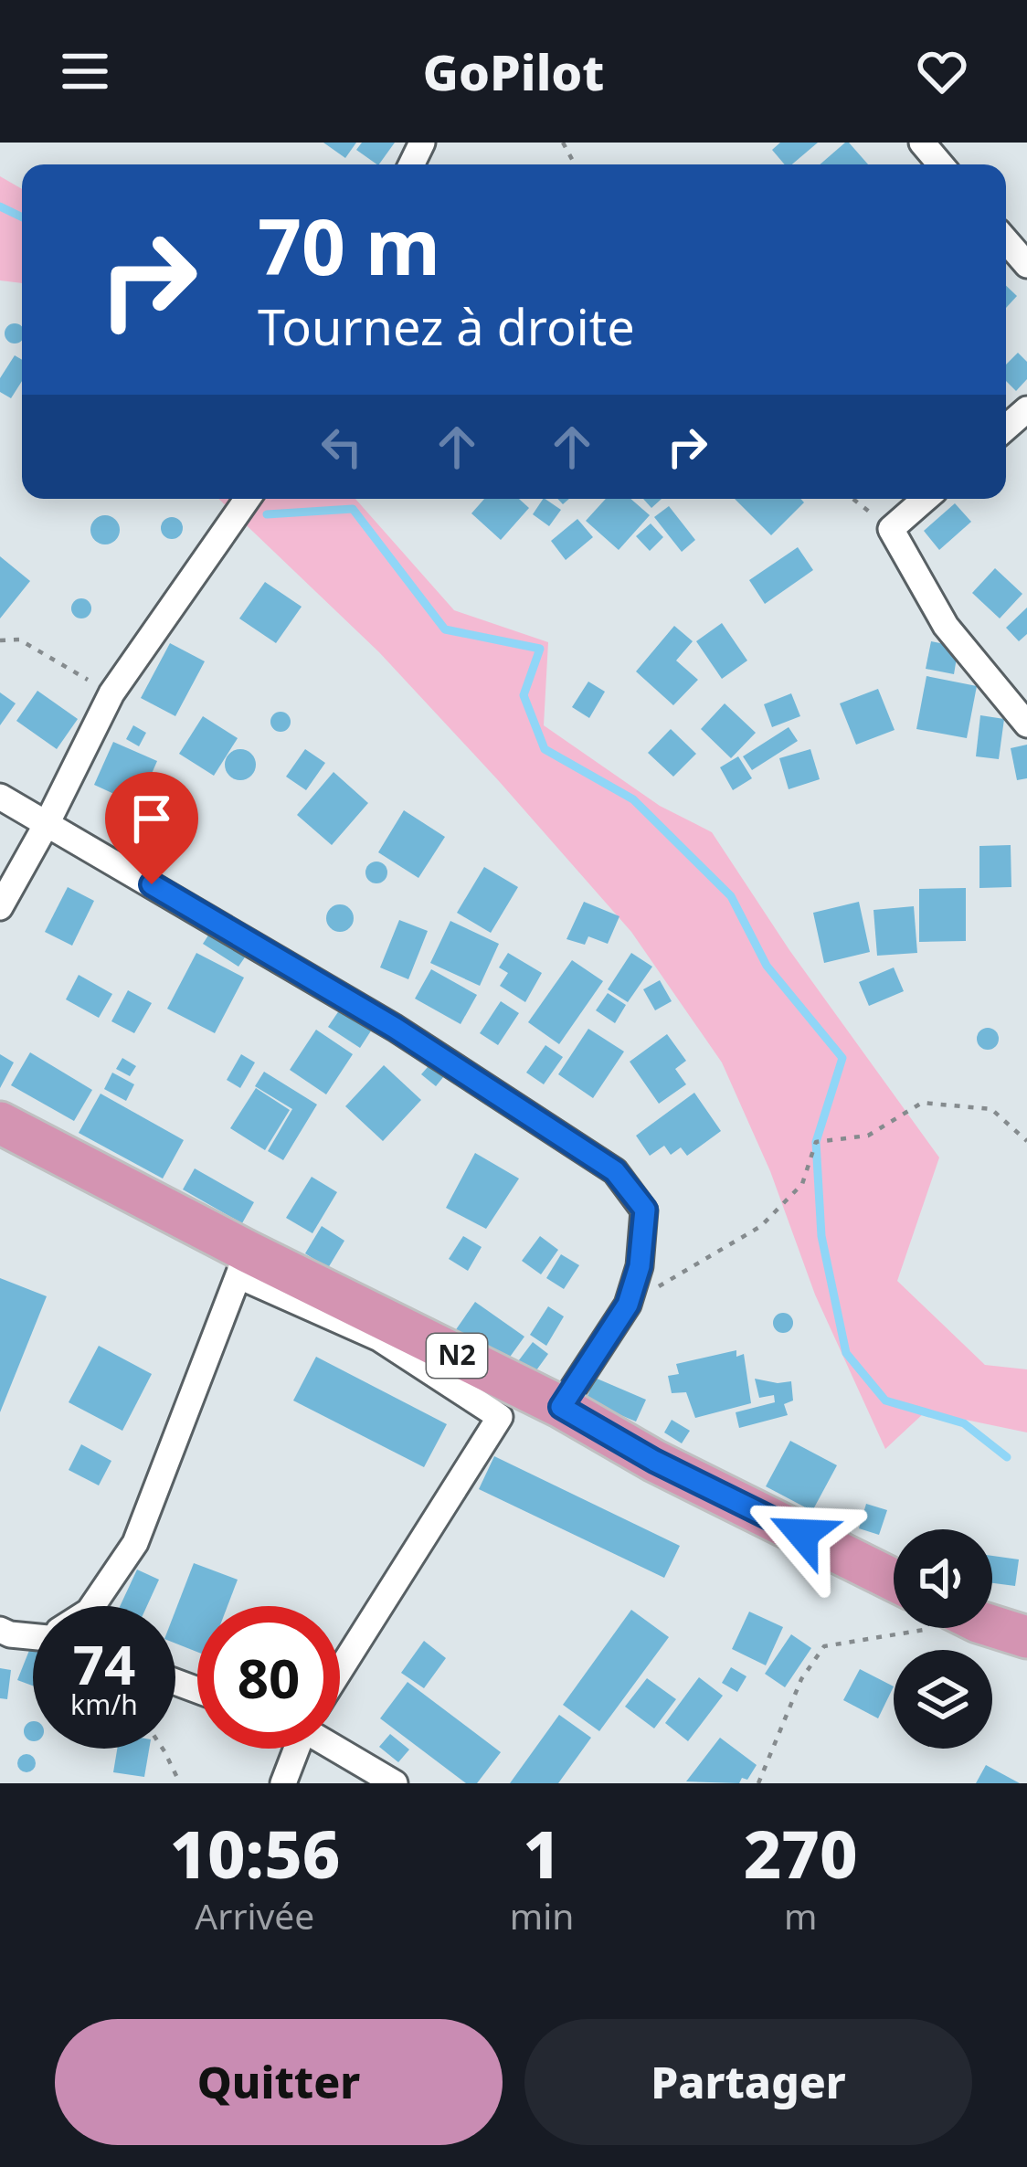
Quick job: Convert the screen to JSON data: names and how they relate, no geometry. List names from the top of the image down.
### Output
{
  "streets": {
    "highway": ["N2"]
  },
  "page": {
    "header": "GoPilot",
    "turn": ["70 m", "Tournez à droite"],
    "speed": "74 km/h",
    "limit": "80",
    "eta": [
      "10:56",
      "Arrivée",
      "1",
      "min",
      "270",
      "m"
    ],
    "buttons": ["Quitter", "Partager"]
  }
}
